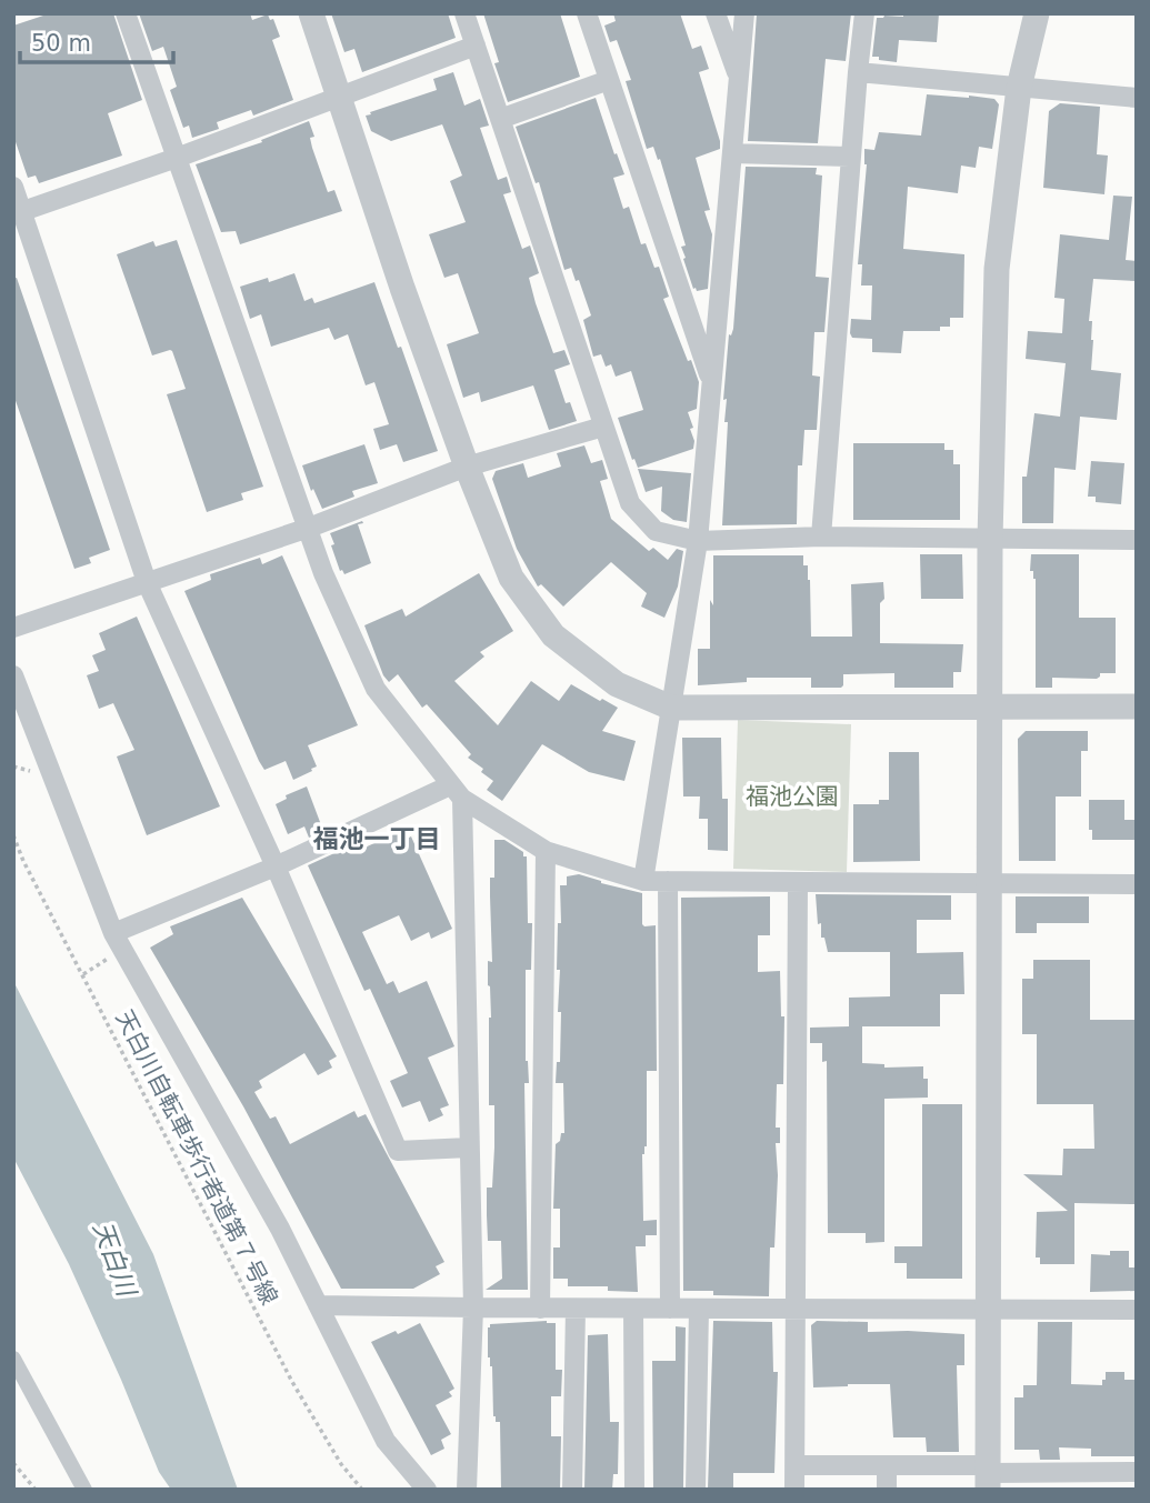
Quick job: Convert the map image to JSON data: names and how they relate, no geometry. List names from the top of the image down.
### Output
{
  "streets": {
    "path": ["天白川自転車歩行者道第７号線"]
  },
  "districts": ["福池一丁目"],
  "water": ["天白川"],
  "parks": ["福池公園"],
  "scale_bar": "50 m"
}
